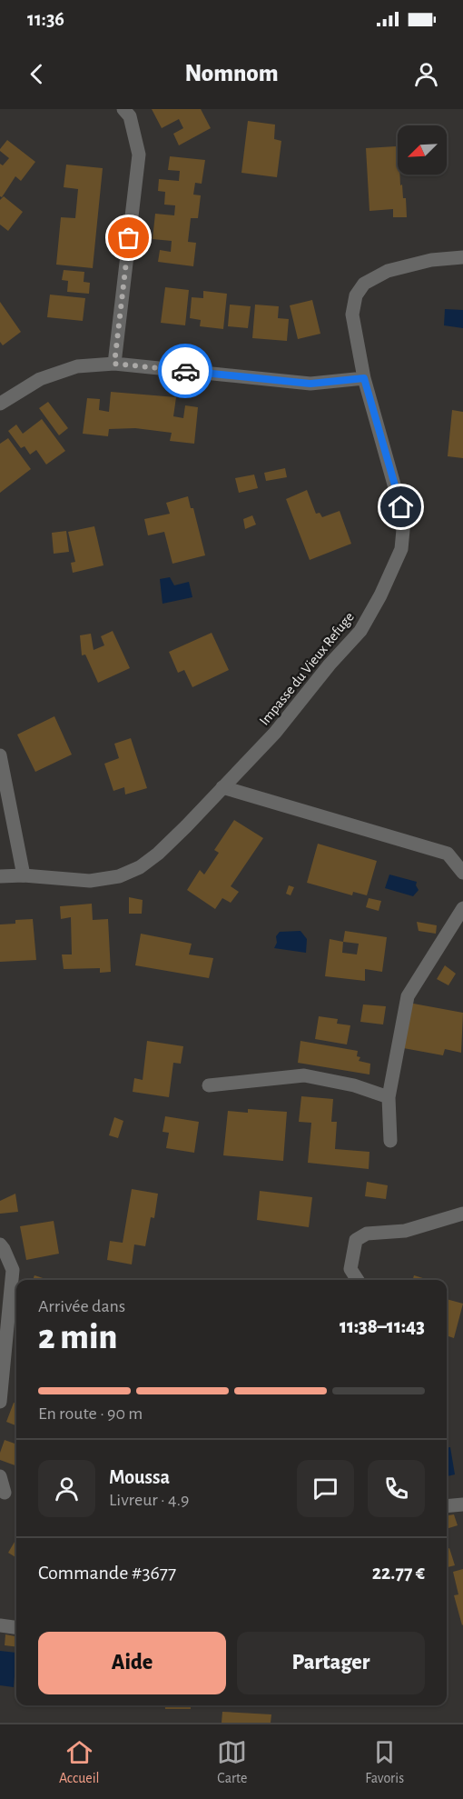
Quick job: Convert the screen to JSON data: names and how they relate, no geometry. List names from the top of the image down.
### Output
{
  "streets": {
    "street": ["Impasse du Vieux Refuge"]
  },
  "north": "bottom left",
  "page": {
    "status": "11:36",
    "header": "Nomnom",
    "heading": ["2 min", "Arrivée dans", "11:38–11:43"],
    "panel": [
      "Moussa",
      "Livreur · 4.9",
      "Commande #3677",
      "22.77 €"
    ],
    "bar": "En route · 90 m",
    "buttons": ["Aide", "Partager"],
    "tabs": ["Accueil", "Carte", "Favoris"]
  }
}
